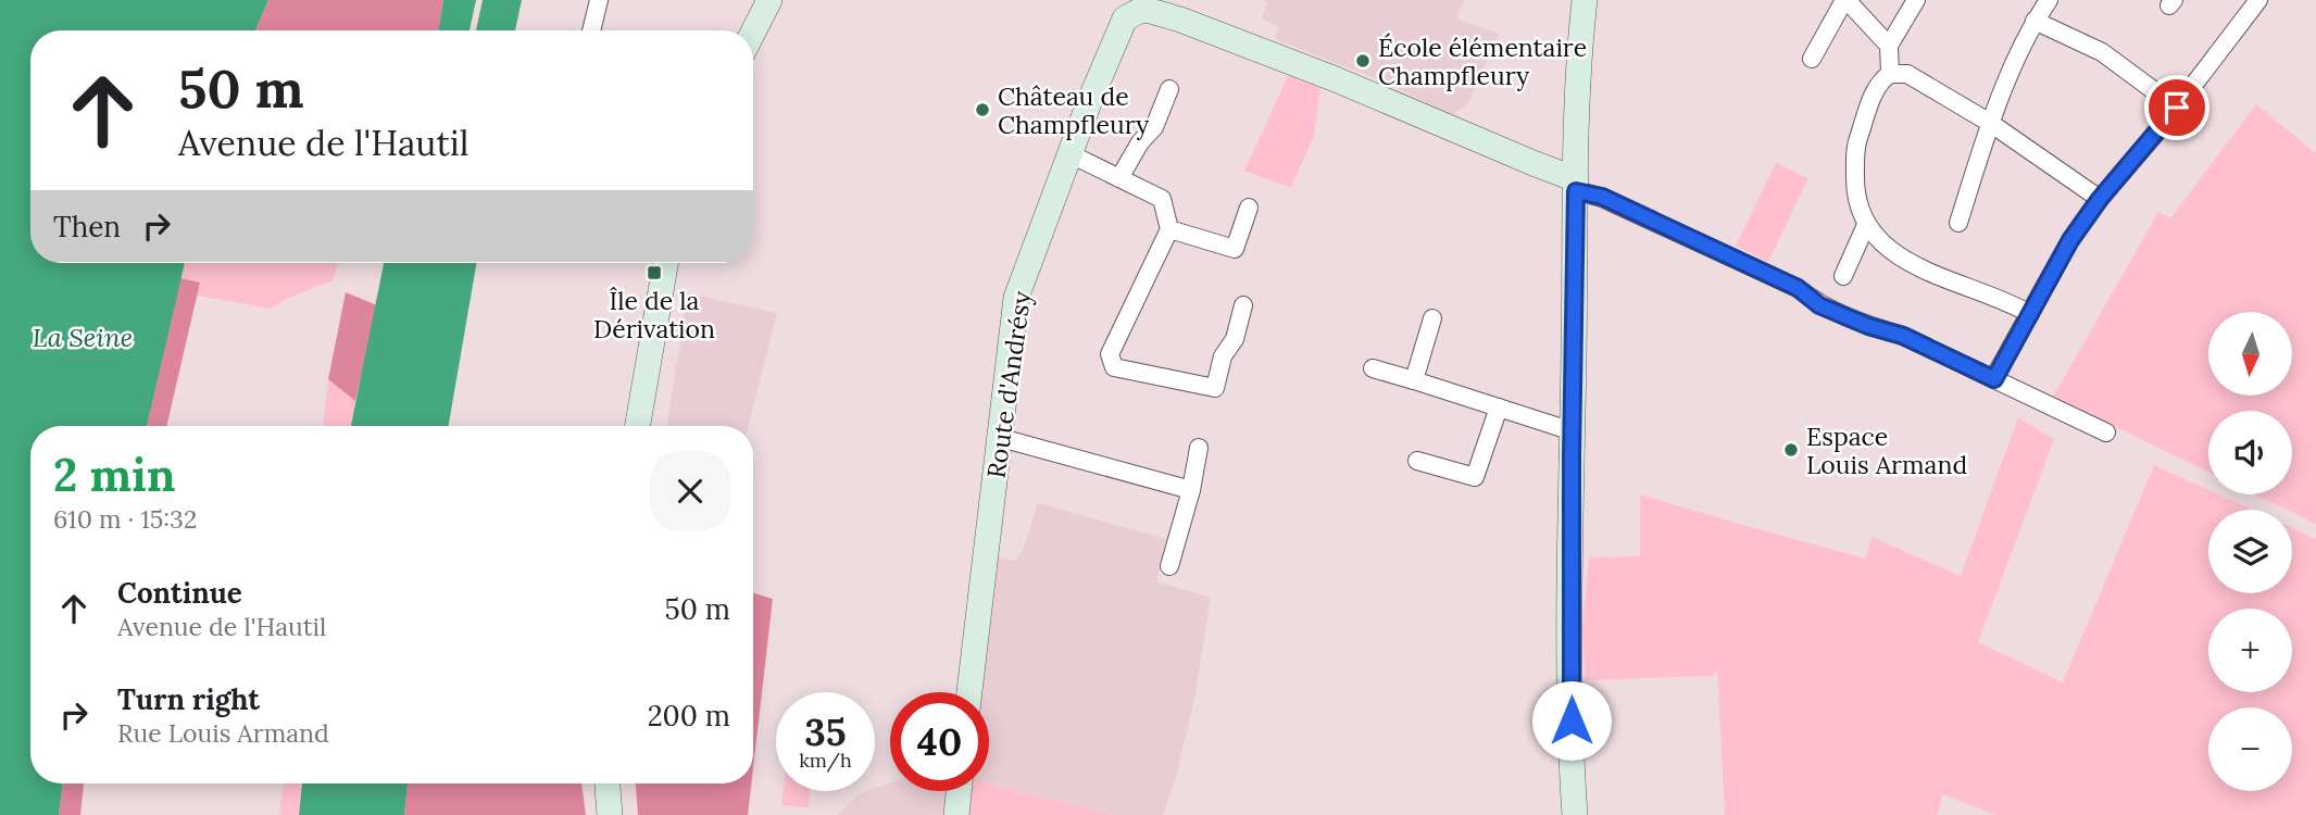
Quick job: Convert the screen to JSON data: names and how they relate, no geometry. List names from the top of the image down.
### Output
{
  "streets": {
    "street": ["Route d'Andrésy"]
  },
  "water": ["La Seine"],
  "places": {
    "other": ["École élémentaire Champfleury", "Château de Champfleury", "Espace Louis Armand"],
    "transit": ["Île de la Dérivation"]
  },
  "north": "bottom",
  "page": {
    "turn": ["50 m", "Avenue de l'Hautil"],
    "then": "Then",
    "map_buttons": ["+", "−"],
    "heading": ["2 min", "610 m · 15:32"],
    "list": [
      {
        "name": "Continue",
        "note": "Avenue de l'Hautil",
        "value": "50 m"
      },
      {
        "name": "Turn right",
        "note": "Rue Louis Armand",
        "value": "200 m"
      }
    ],
    "speed": "35 km/h",
    "limit": "40"
  }
}
